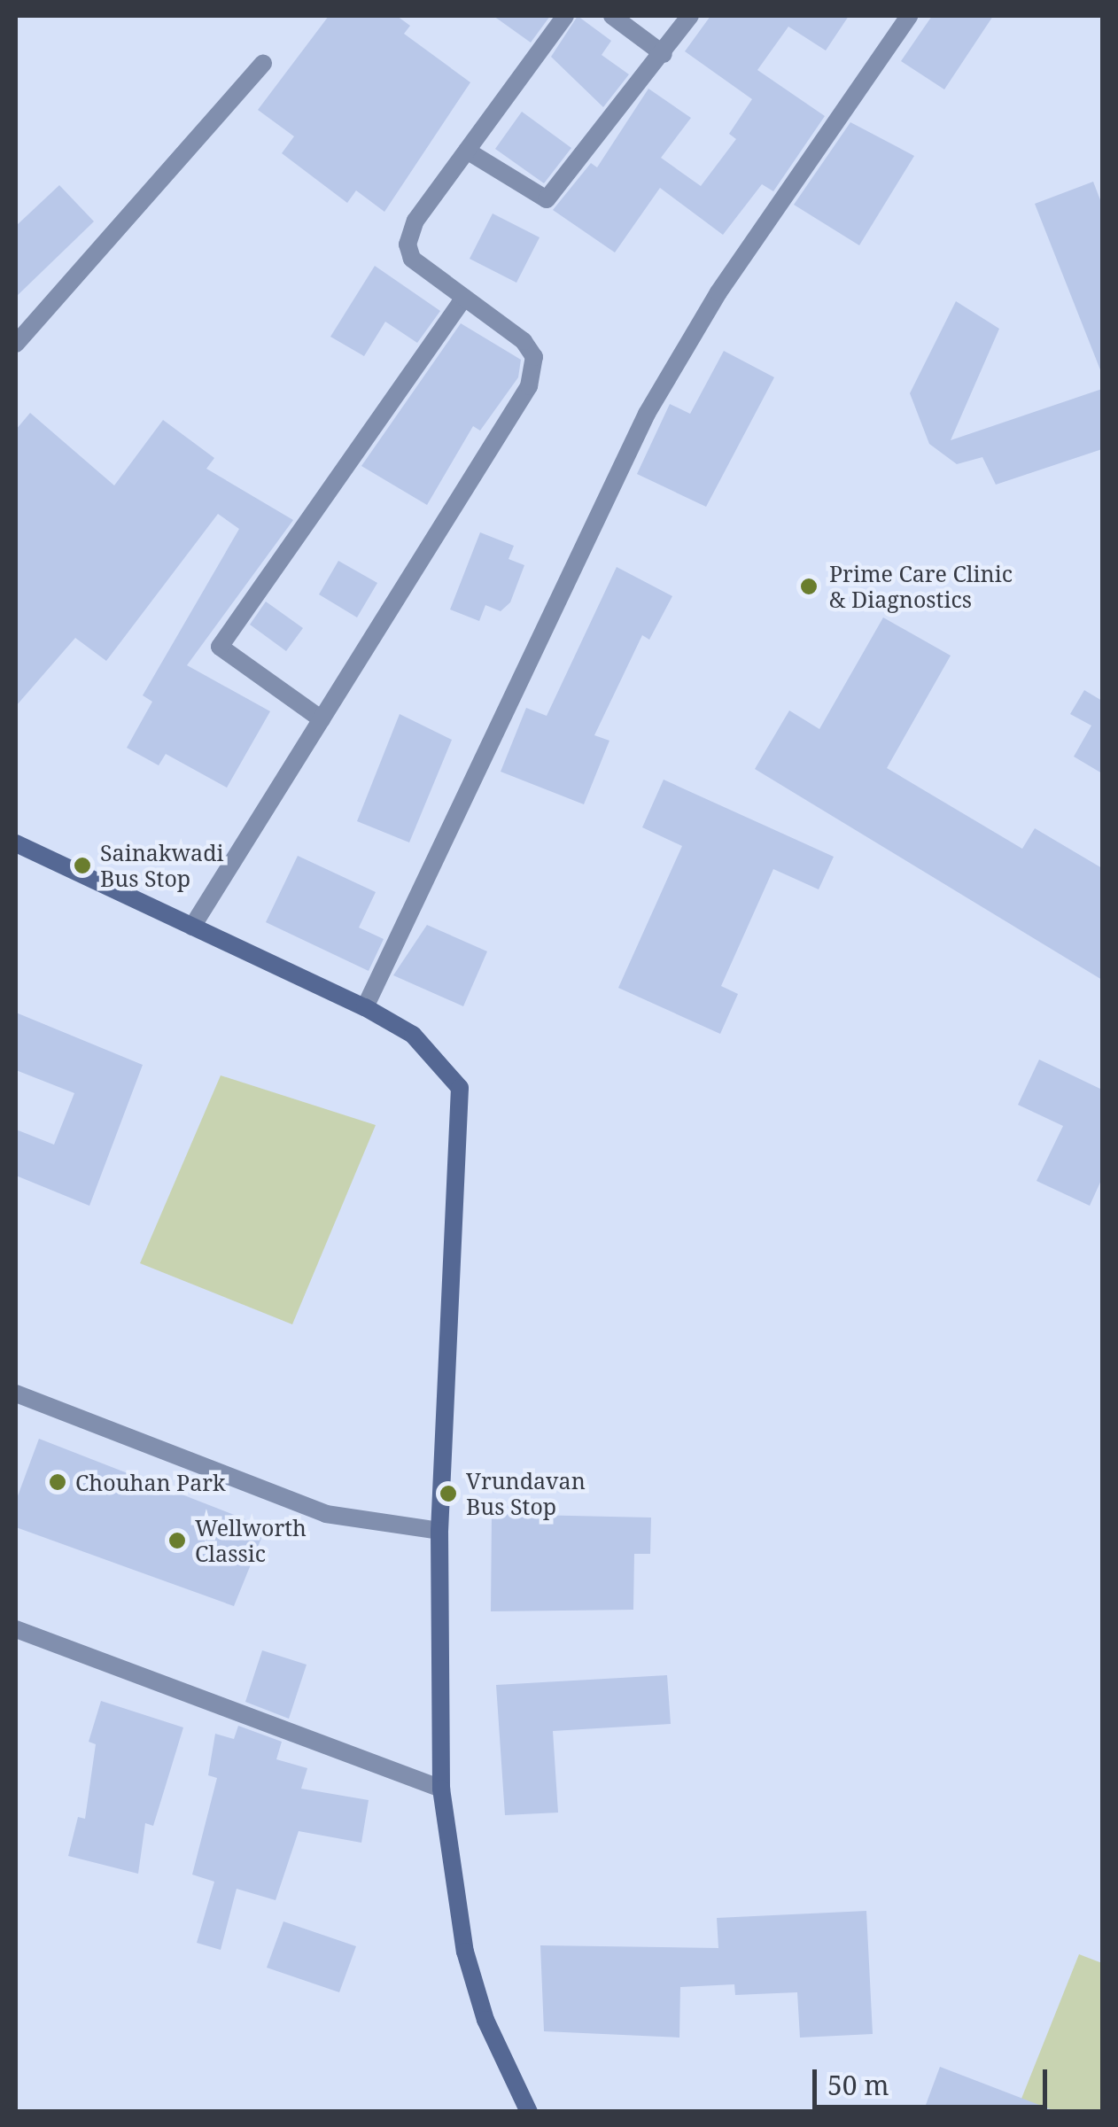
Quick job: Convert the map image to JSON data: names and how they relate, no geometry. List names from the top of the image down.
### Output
{
  "places": [
    "Prime Care Clinic & Diagnostics",
    "Sainakwadi Bus Stop",
    "Chouhan Park",
    "Vrundavan Bus Stop",
    "Wellworth Classic"
  ],
  "scale_bar": "50 m"
}
